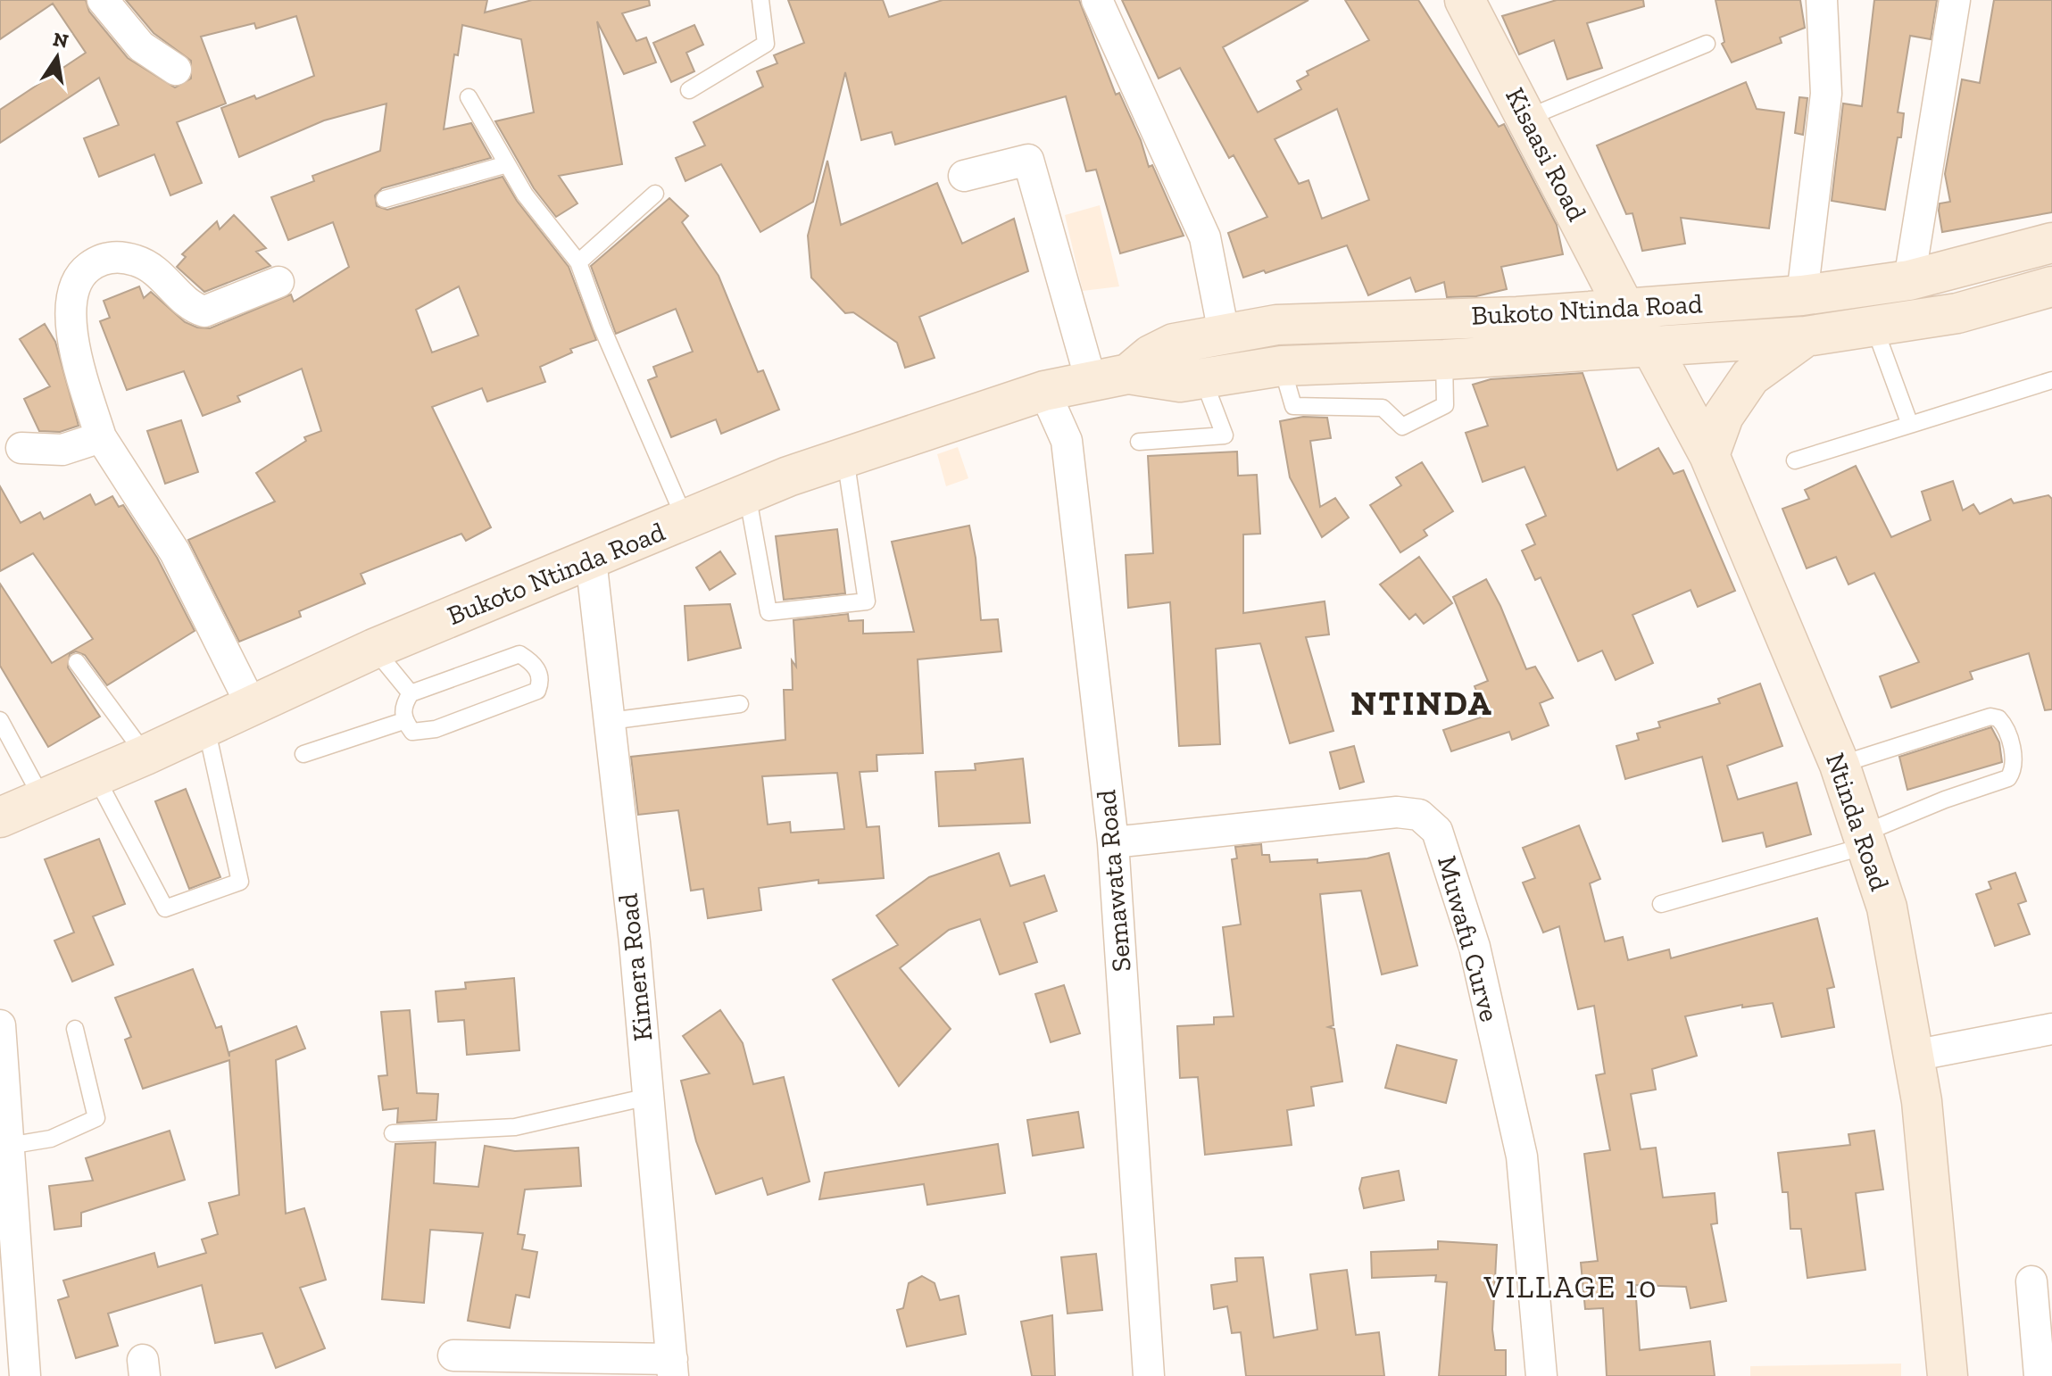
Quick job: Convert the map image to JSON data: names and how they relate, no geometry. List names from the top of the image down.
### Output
{
  "streets": {
    "main road": ["Kisaasi Road", "Bukoto Ntinda Road", "Ntinda Road"],
    "street": ["Semawata Road", "Muwafu Curve", "Kimera Road"]
  },
  "crossings": [
    ["Kisaasi Road", "Bukoto Ntinda Road"],
    ["Kisaasi Road", "Ntinda Road"],
    ["Bukoto Ntinda Road", "Ntinda Road"],
    ["Bukoto Ntinda Road", "Semawata Road"],
    ["Bukoto Ntinda Road", "Kimera Road"],
    ["Semawata Road", "Muwafu Curve"]
  ],
  "districts": ["NTINDA", "VILLAGE 10"],
  "north": "top"
}
